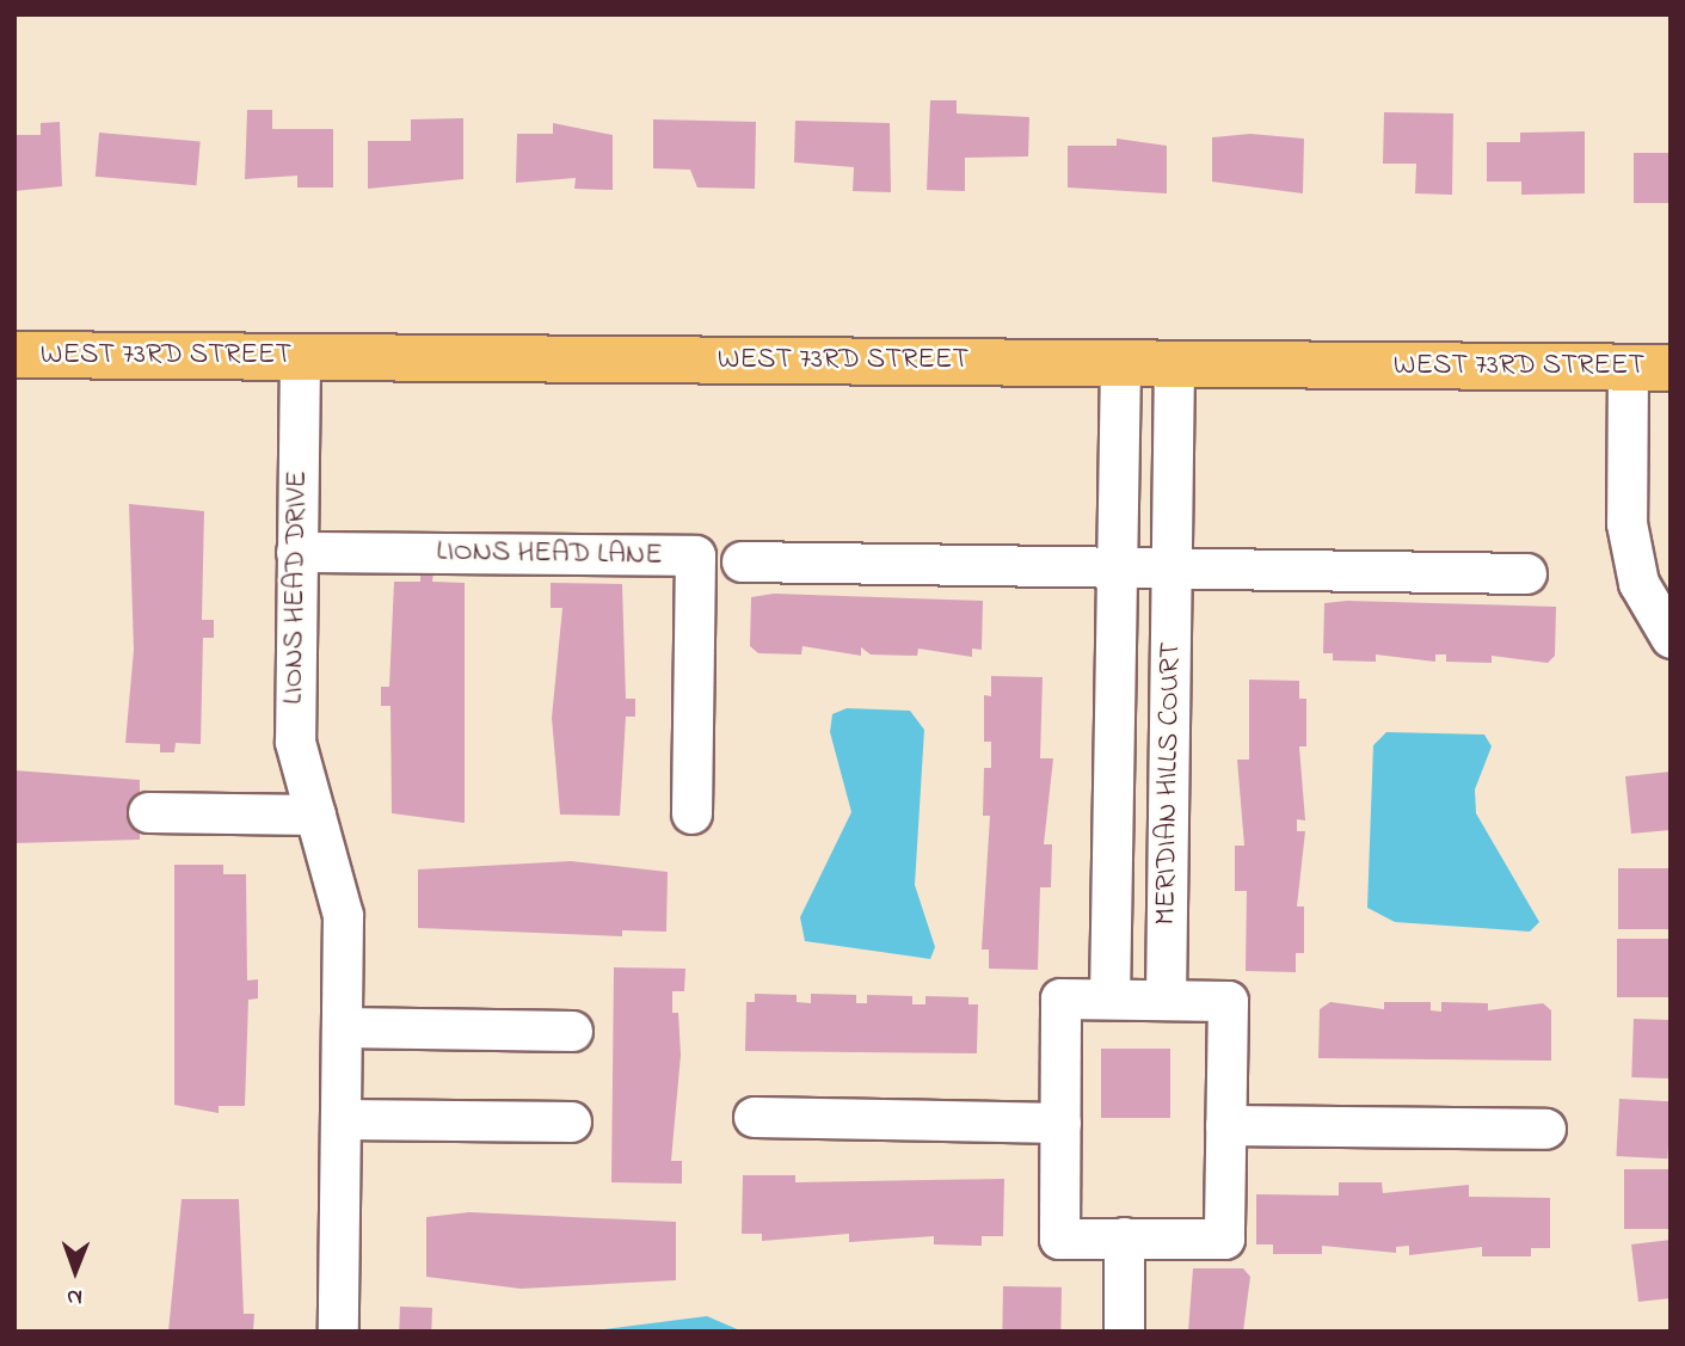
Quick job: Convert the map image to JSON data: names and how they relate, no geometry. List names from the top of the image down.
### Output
{
  "streets": {
    "main road": ["WEST 73RD STREET"],
    "street": ["LIONS HEAD LANE", "LIONS HEAD DRIVE", "MERIDIAN HILLS COURT"]
  },
  "crossings": [
    ["WEST 73RD STREET", "LIONS HEAD DRIVE"],
    ["WEST 73RD STREET", "MERIDIAN HILLS COURT"],
    ["LIONS HEAD LANE", "LIONS HEAD DRIVE"]
  ],
  "north": "bottom"
}
